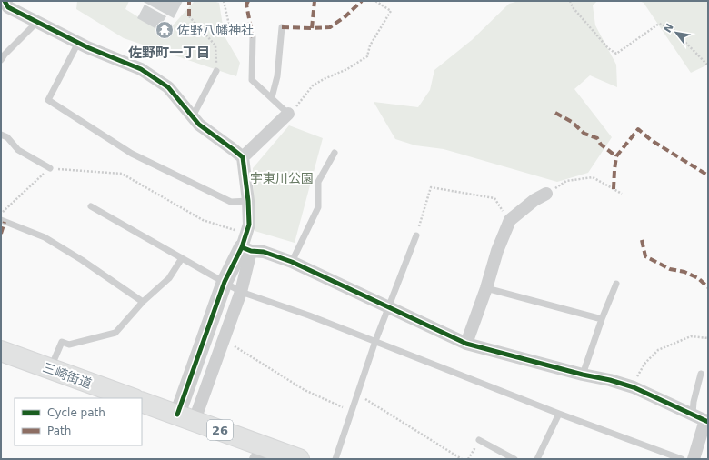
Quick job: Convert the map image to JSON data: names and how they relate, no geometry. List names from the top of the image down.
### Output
{
  "streets": {
    "main road": ["三崎街道", "26"]
  },
  "districts": ["佐野町一丁目"],
  "parks": ["宇東川公園"],
  "places": {
    "temple": ["佐野八幡神社"]
  },
  "legend": ["Cycle path", "Path"],
  "north": "top left"
}
